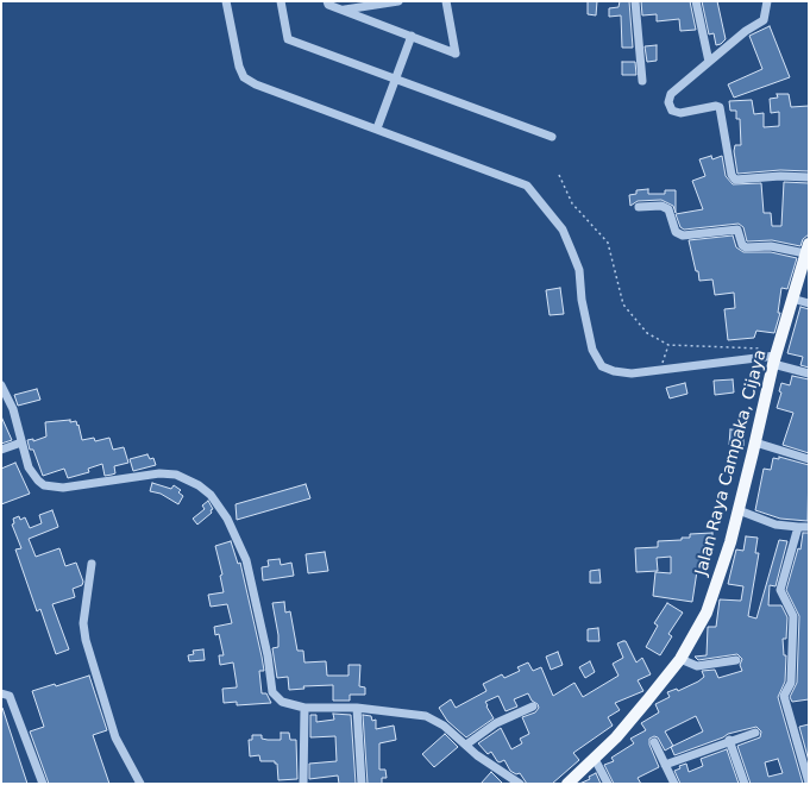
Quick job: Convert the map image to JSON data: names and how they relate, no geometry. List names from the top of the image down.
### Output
{
  "streets": {
    "main road": ["Jalan Raya Campaka, Cijaya"]
  }
}
